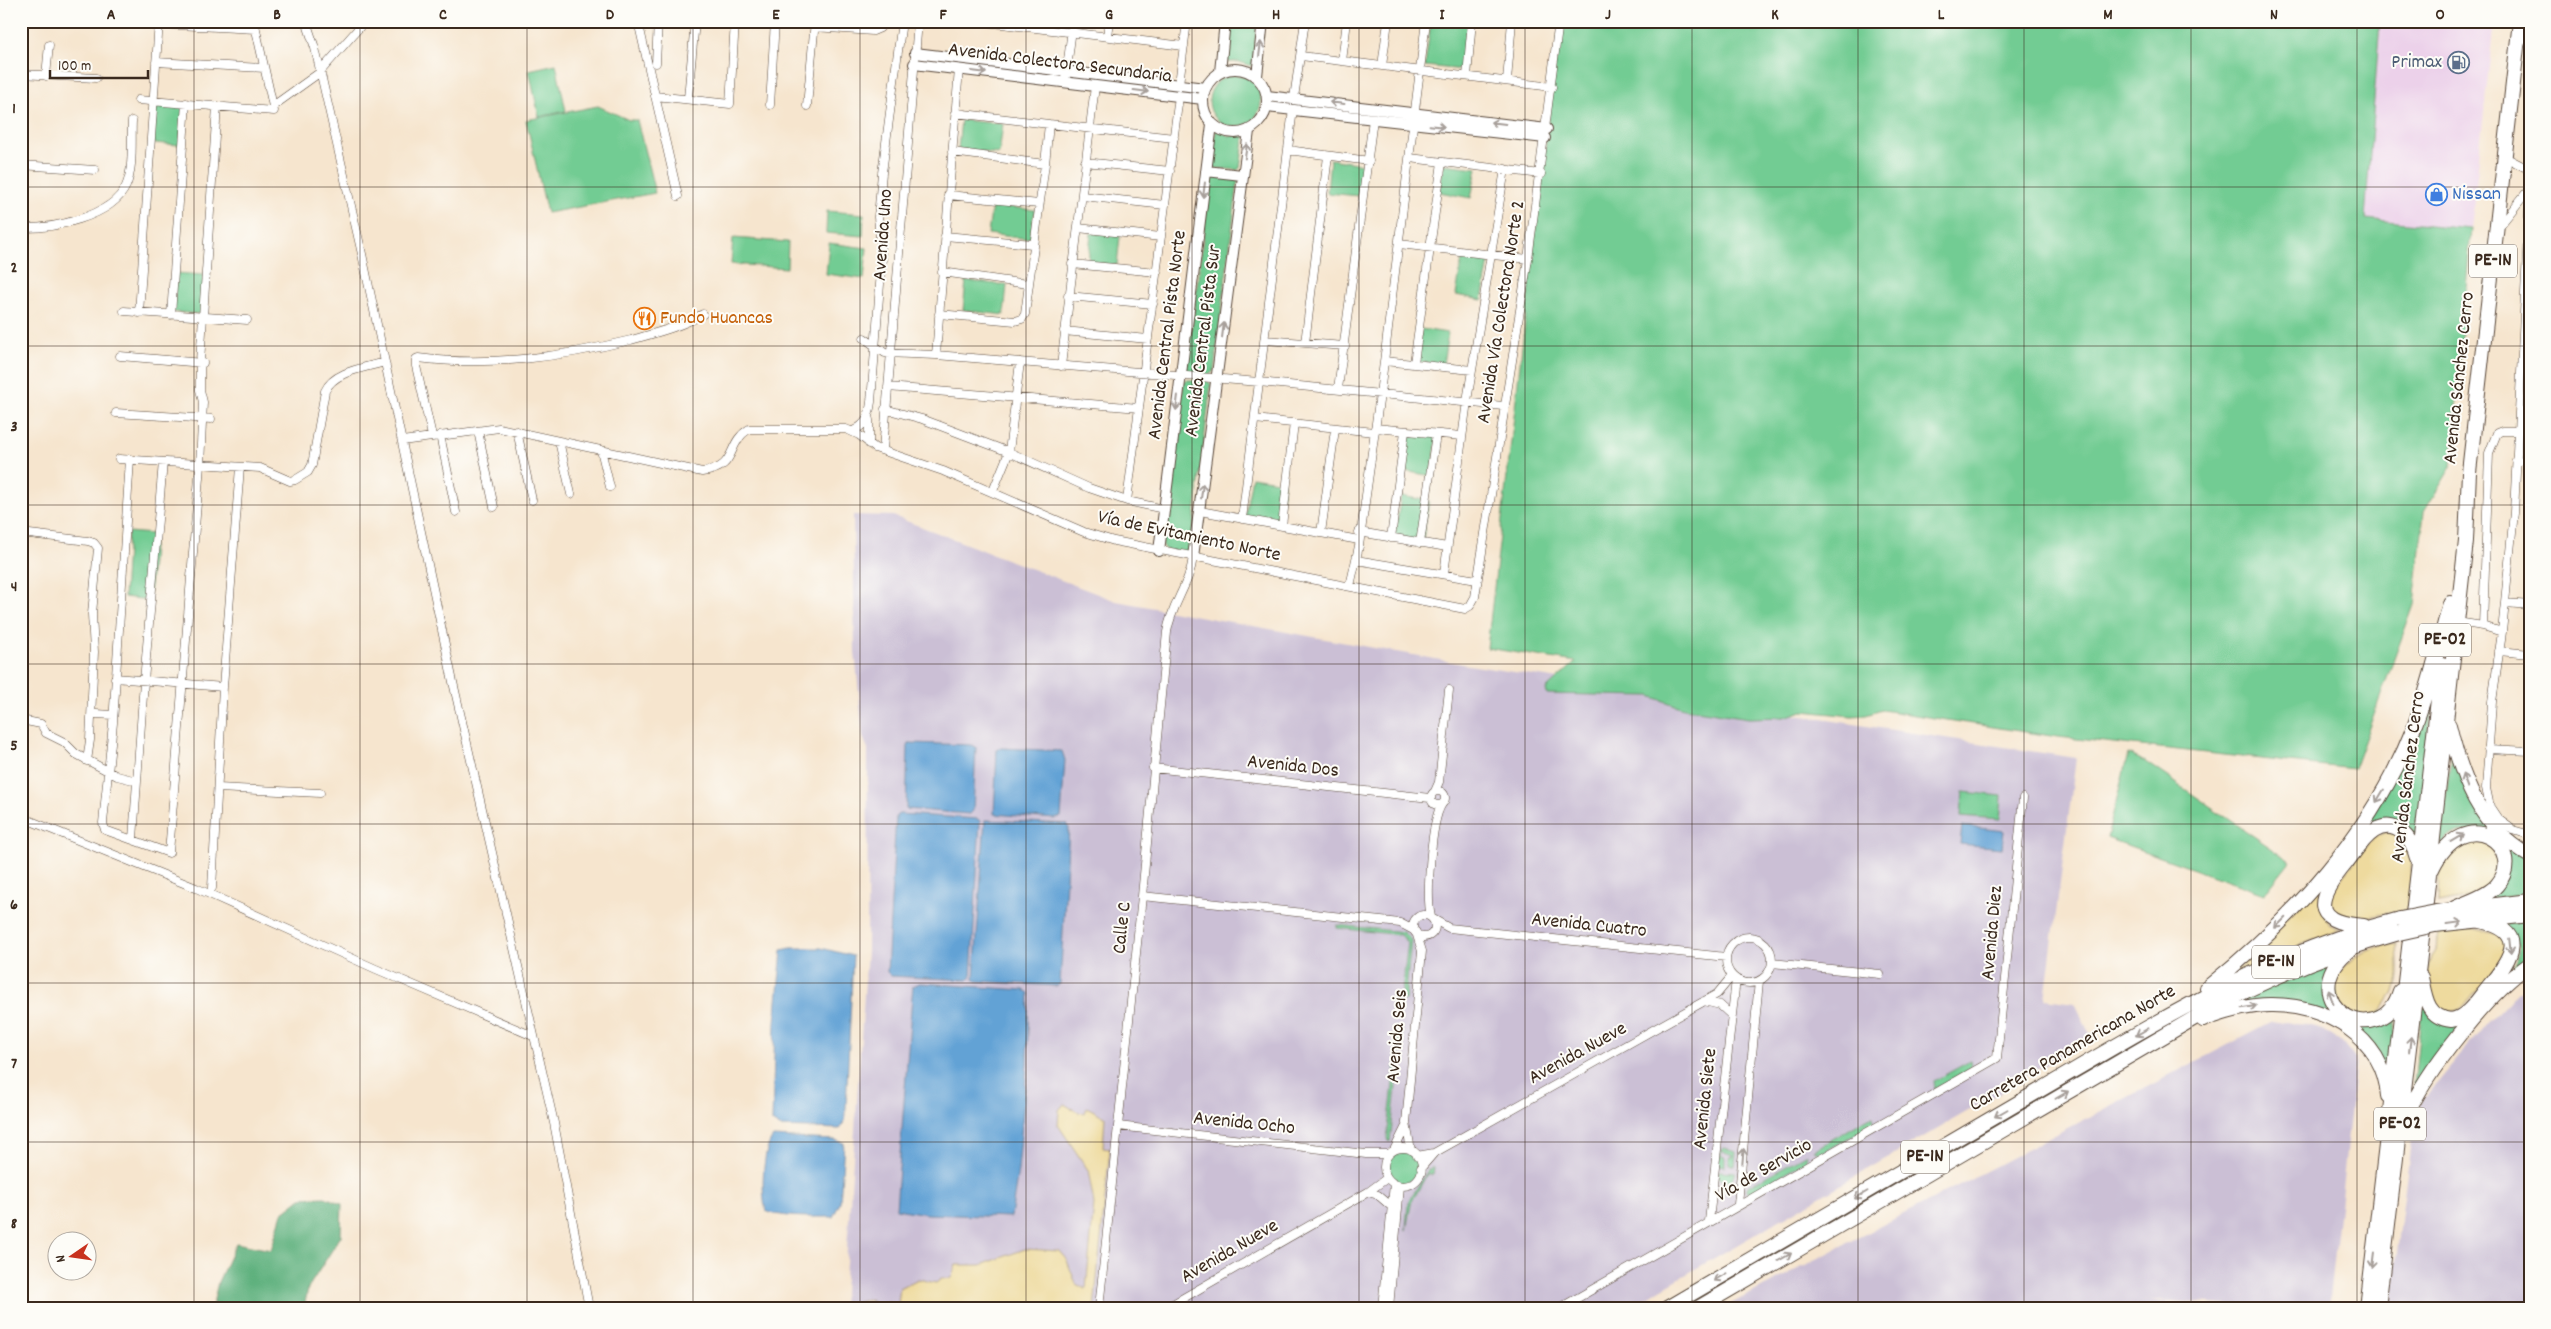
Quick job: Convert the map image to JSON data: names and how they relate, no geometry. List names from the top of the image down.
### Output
{
  "streets": {
    "highway": [
      "PE-1N",
      "Avenida Sánchez Cerro",
      "PE-02",
      "Carretera Panamericana Norte"
    ],
    "street": [
      "Avenida Colectora Secundaria",
      "Avenida Uno",
      "Avenida Vía Colectora Norte 2",
      "Avenida Central Pista Norte",
      "Avenida Central Pista Sur",
      "Vía de Evitamiento Norte",
      "Avenida Dos",
      "Avenida Cuatro",
      "Calle C",
      "Avenida Diez",
      "Avenida Seis",
      "Avenida Nueve",
      "Avenida Siete",
      "Avenida Ocho",
      "Vía de Servicio"
    ]
  },
  "crossings": [
    ["Avenida Colectora Secundaria", "Avenida Uno"],
    ["Avenida Colectora Secundaria", "Avenida Central Pista Norte"],
    ["Avenida Colectora Secundaria", "Avenida Central Pista Sur"],
    ["Avenida Uno", "Vía de Evitamiento Norte"],
    ["Avenida Vía Colectora Norte 2", "Vía de Evitamiento Norte"],
    ["Avenida Central Pista Norte", "Avenida Central Pista Sur"],
    ["Avenida Central Pista Norte", "Vía de Evitamiento Norte"],
    ["Avenida Central Pista Sur", "Vía de Evitamiento Norte"],
    ["Avenida Central Pista Sur", "Calle C"],
    ["Avenida Sánchez Cerro", "PE-02"],
    ["Vía de Evitamiento Norte", "Calle C"],
    ["Avenida Dos", "Calle C"],
    ["Avenida Cuatro", "Avenida Nueve"],
    ["Avenida Cuatro", "Avenida Siete"],
    ["Calle C", "Avenida Ocho"],
    ["Avenida Diez", "Vía de Servicio"],
    ["Avenida Seis", "Avenida Nueve"],
    ["Avenida Seis", "Avenida Ocho"],
    ["Avenida Nueve", "Avenida Siete"],
    ["Avenida Nueve", "Avenida Ocho"],
    ["Avenida Siete", "Vía de Servicio"]
  ],
  "places": {
    "fuel station": ["Primax"],
    "shop": ["Nissan"],
    "restaurant": ["Fundo Huancas"]
  },
  "scale_bar": "100 m",
  "north": "left",
  "grid": {
    "columns": [
      "A",
      "B",
      "C",
      "D",
      "E",
      "F",
      "G",
      "H",
      "I",
      "J",
      "K",
      "L",
      "M",
      "N",
      "O"
    ],
    "rows": [
      "1",
      "2",
      "3",
      "4",
      "5",
      "6",
      "7",
      "8"
    ]
  }
}
